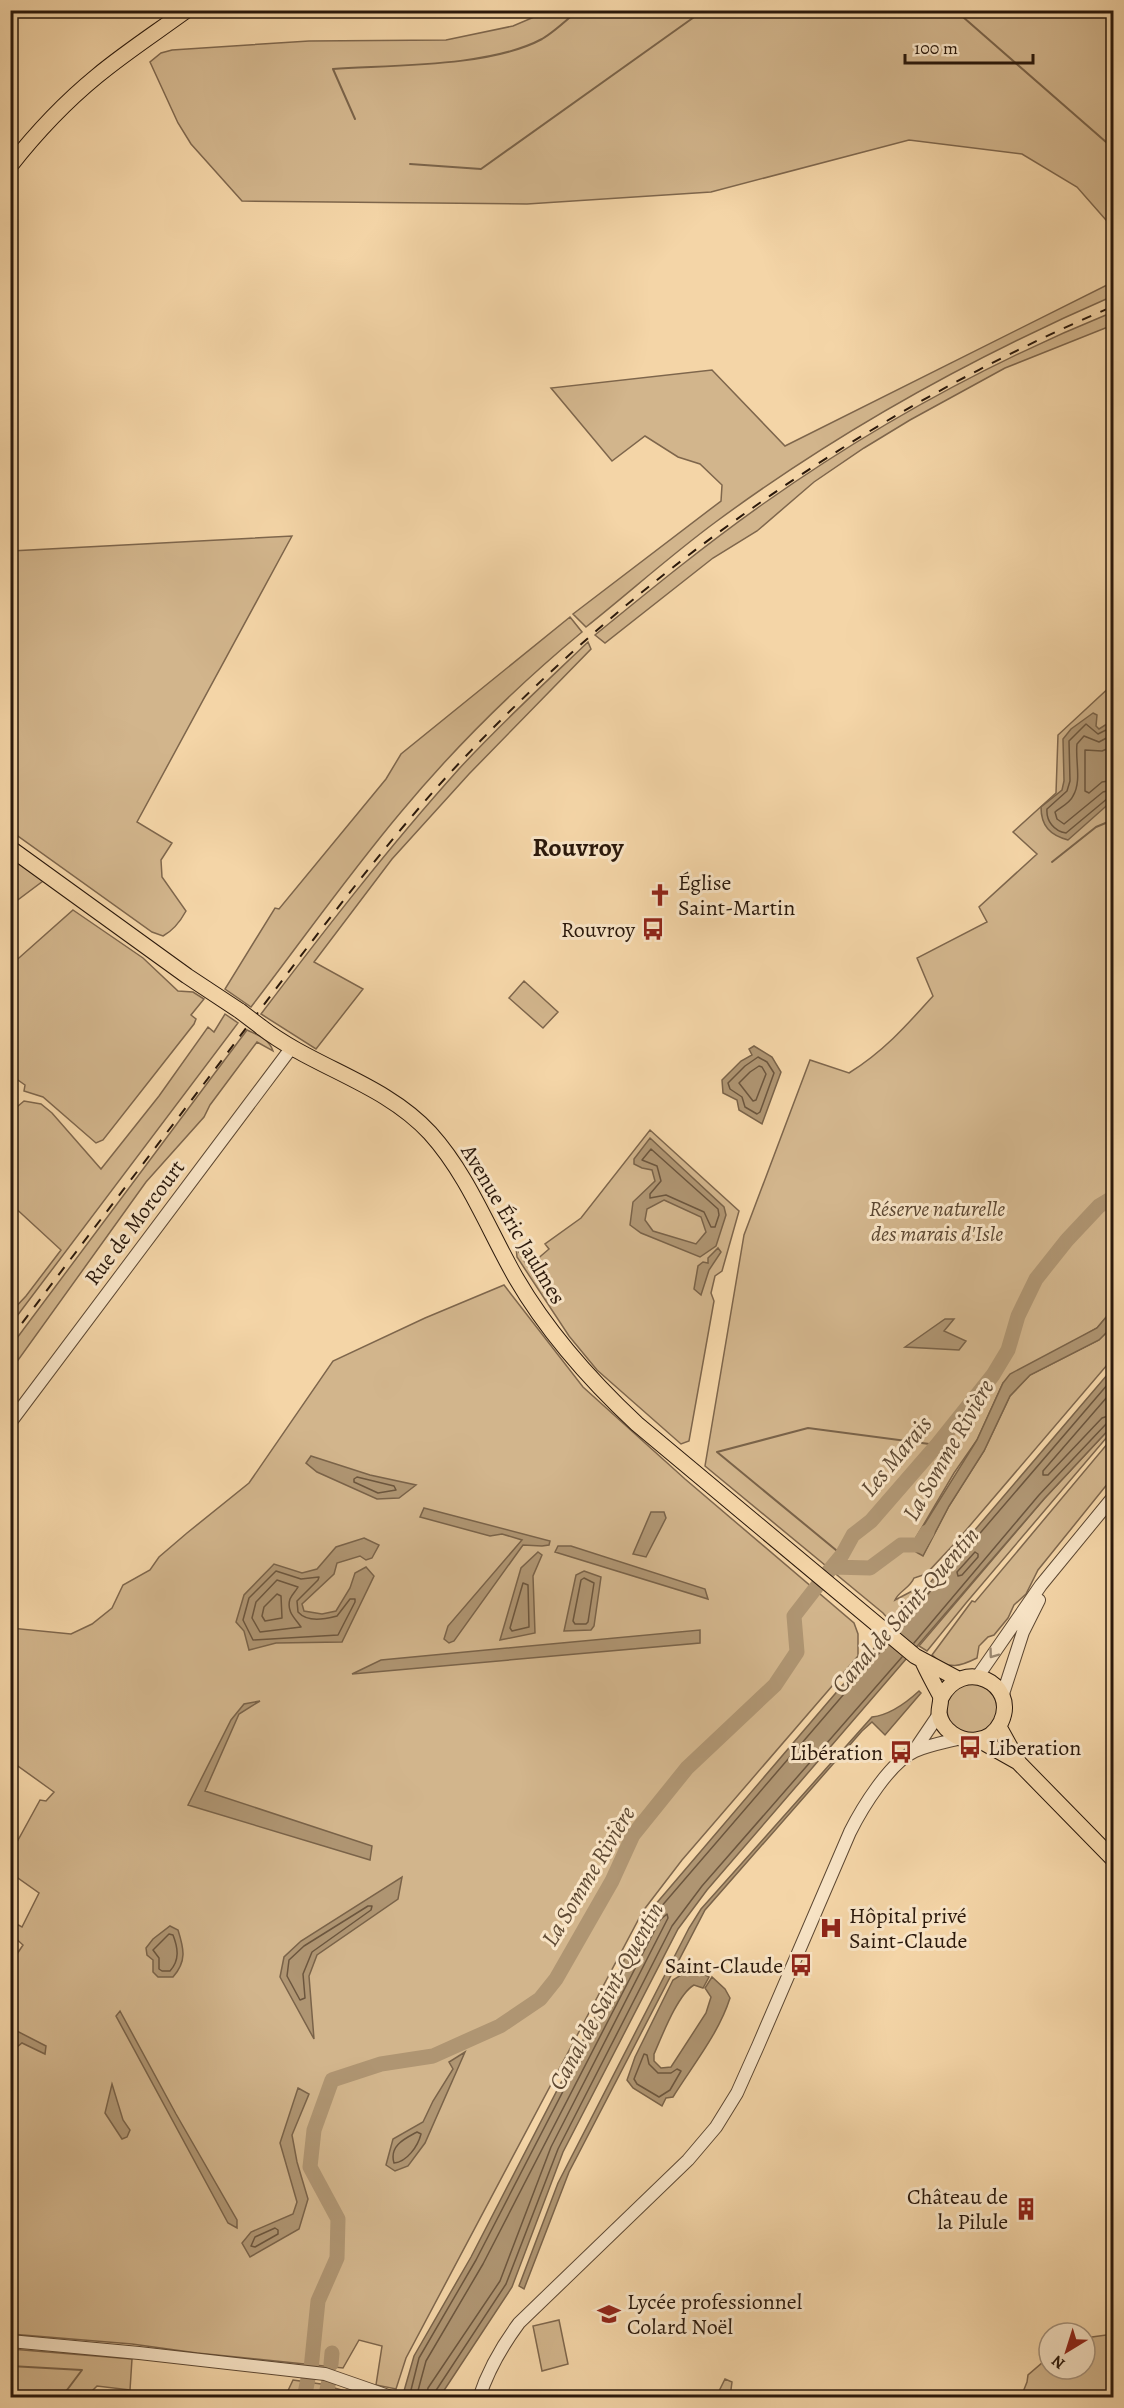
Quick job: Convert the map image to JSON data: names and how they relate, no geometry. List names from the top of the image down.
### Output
{
  "streets": {
    "main road": ["Avenue Éric Jaulmes"],
    "street": ["Rue de Morcourt"]
  },
  "crossings": [
    ["Rue de Morcourt", "Avenue Éric Jaulmes"]
  ],
  "districts": ["Rouvroy"],
  "water": ["La Somme Rivière", "Les Marais", "Canal de Saint-Quentin"],
  "parks": ["Réserve naturelle des marais d'Isle"],
  "places": {
    "church": ["Église Saint-Martin"],
    "bus stop": [
      "Rouvroy",
      "Liberation",
      "Libération",
      "Saint-Claude"
    ],
    "hospital": ["Hôpital privé Saint-Claude"],
    "building": ["Château de la Pilule"],
    "school or university": ["Lycée professionnel Colard Noël"]
  },
  "scale_bar": "100 m",
  "north": "bottom left"
}
